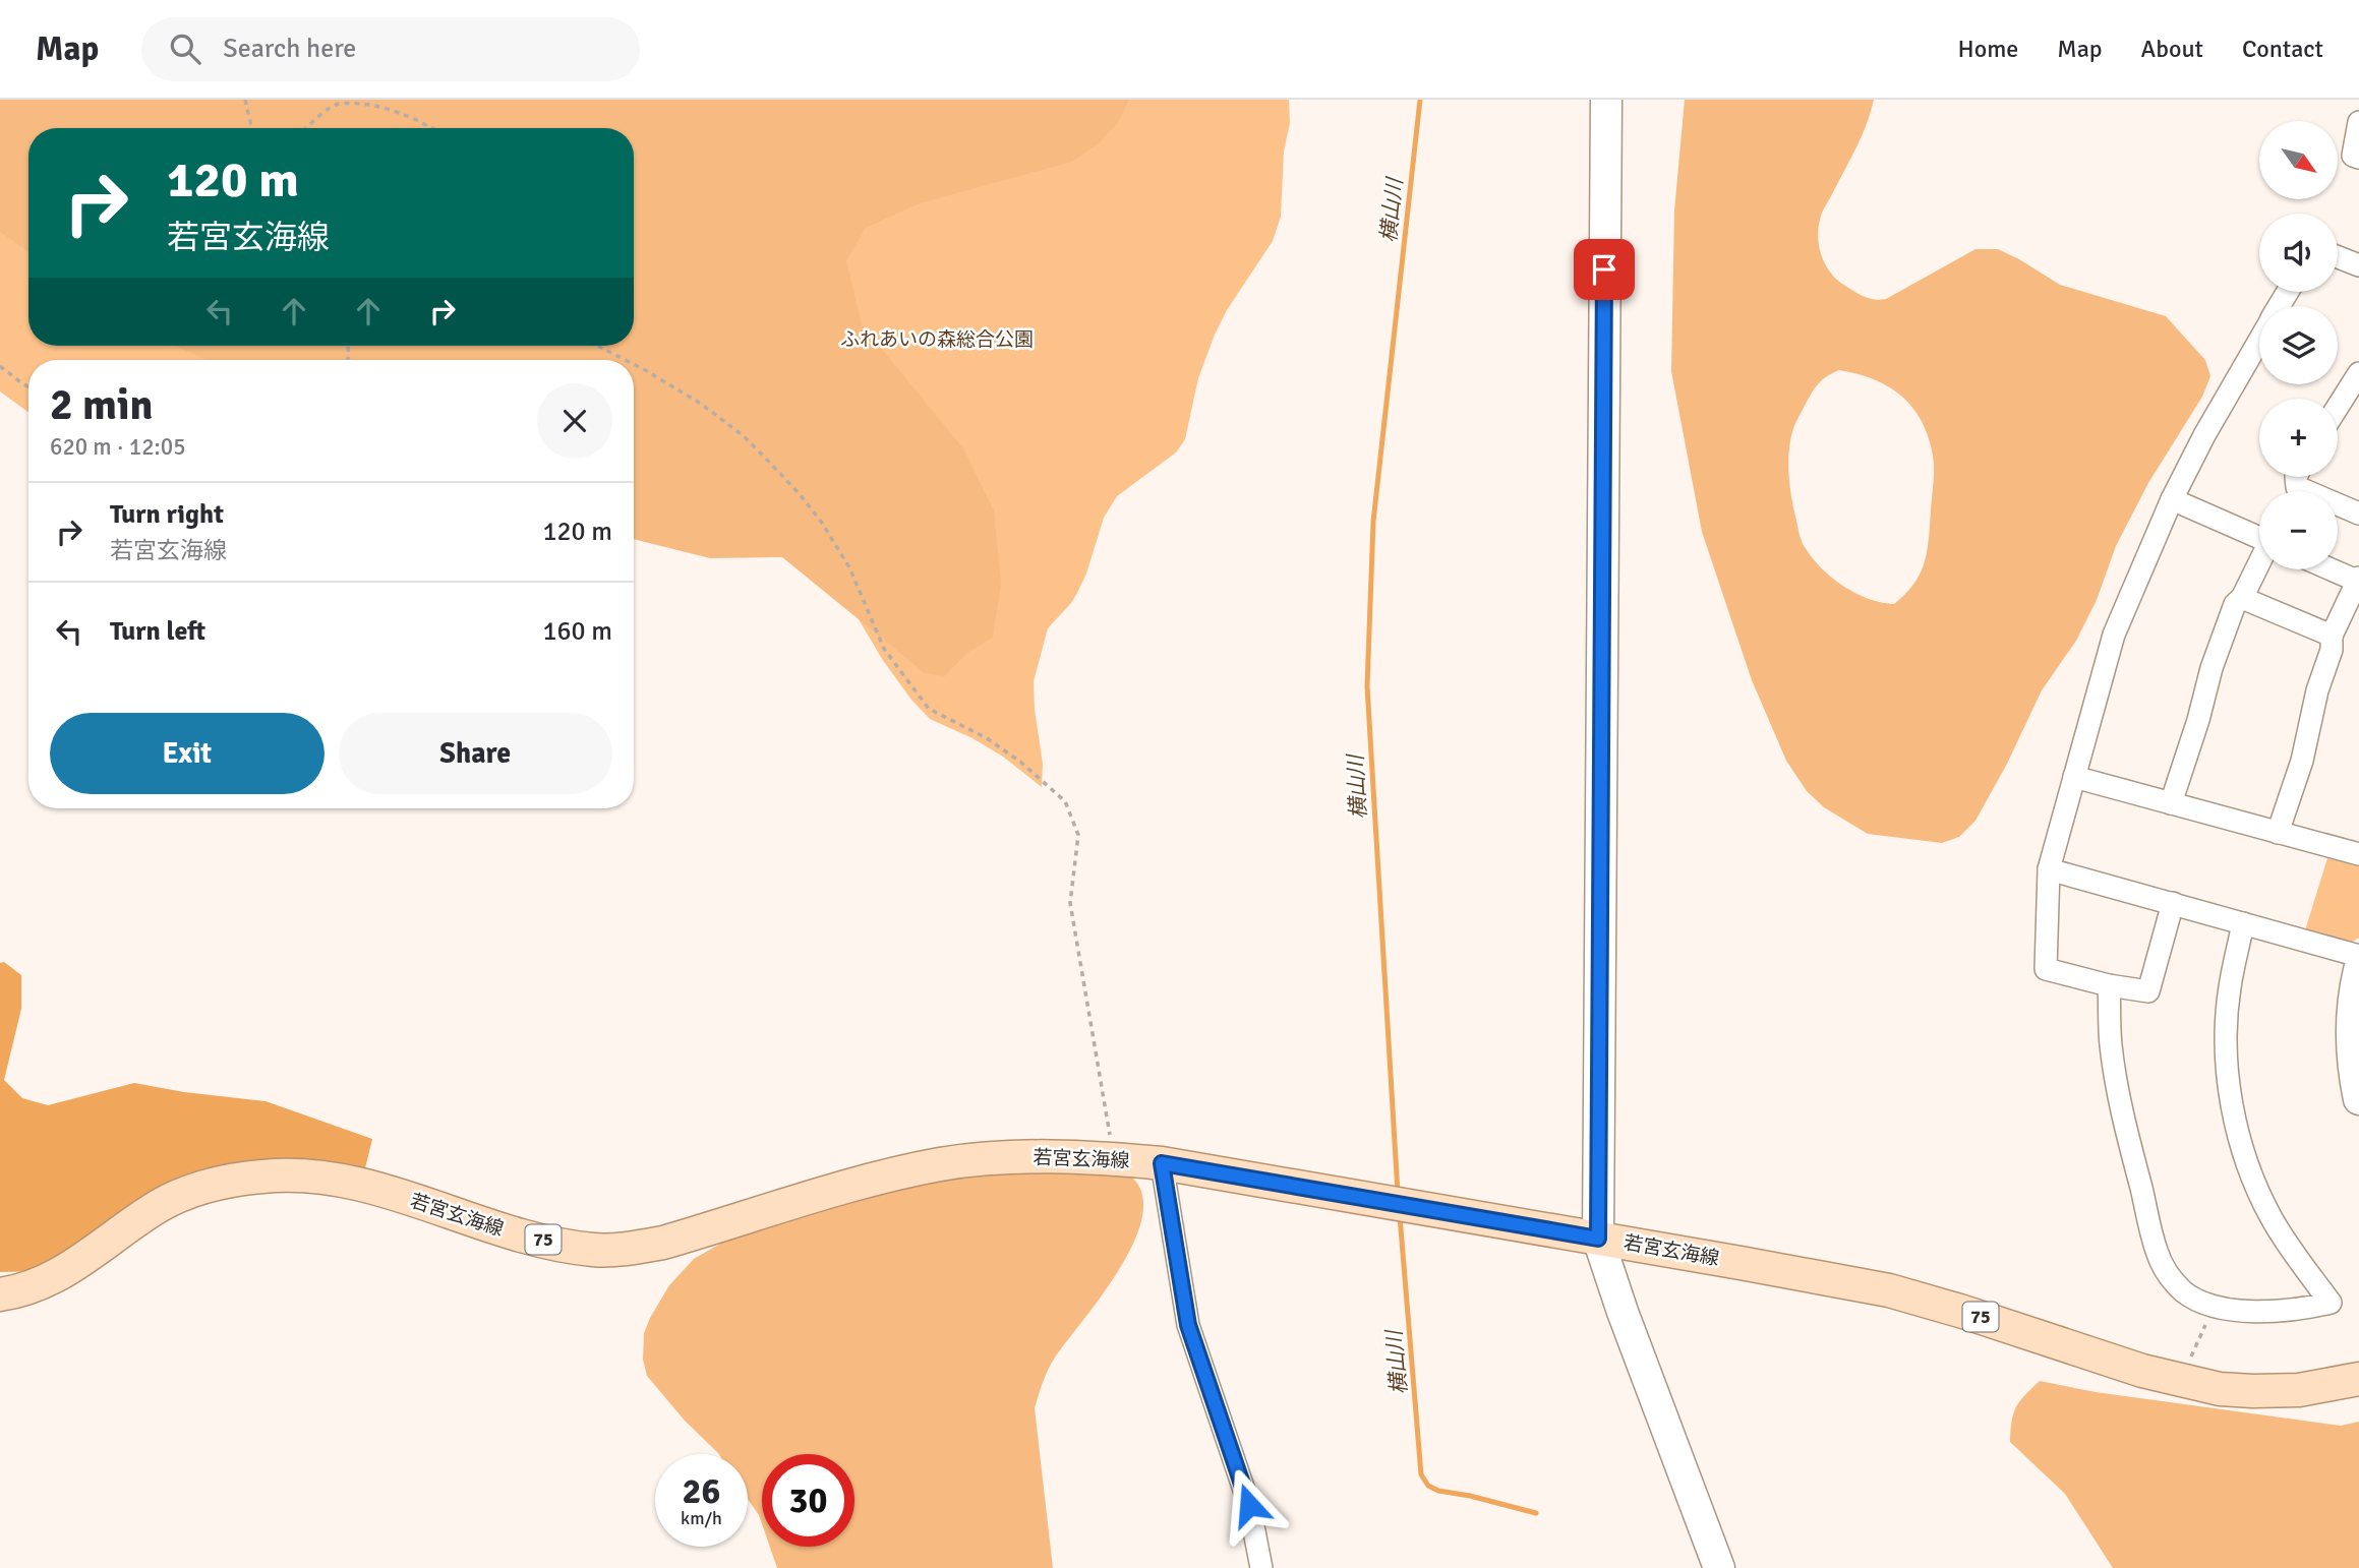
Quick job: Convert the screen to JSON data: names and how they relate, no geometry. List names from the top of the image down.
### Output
{
  "streets": {
    "main road": ["若宮玄海線", "75"]
  },
  "water": ["横山川"],
  "parks": ["ふれあいの森総合公園"],
  "north": "bottom right",
  "page": {
    "header": "Map",
    "search": "Search here",
    "nav": [
      "Home",
      "Map",
      "About",
      "Contact"
    ],
    "map_buttons": ["+", "−"],
    "turn": ["120 m", "若宮玄海線"],
    "heading": ["2 min", "620 m · 12:05"],
    "list": [
      {
        "name": "Turn right",
        "note": "若宮玄海線",
        "value": "120 m"
      },
      {
        "name": "Turn left",
        "value": "160 m"
      }
    ],
    "buttons": ["Exit", "Share"],
    "speed": "26 km/h",
    "limit": "30"
  }
}
